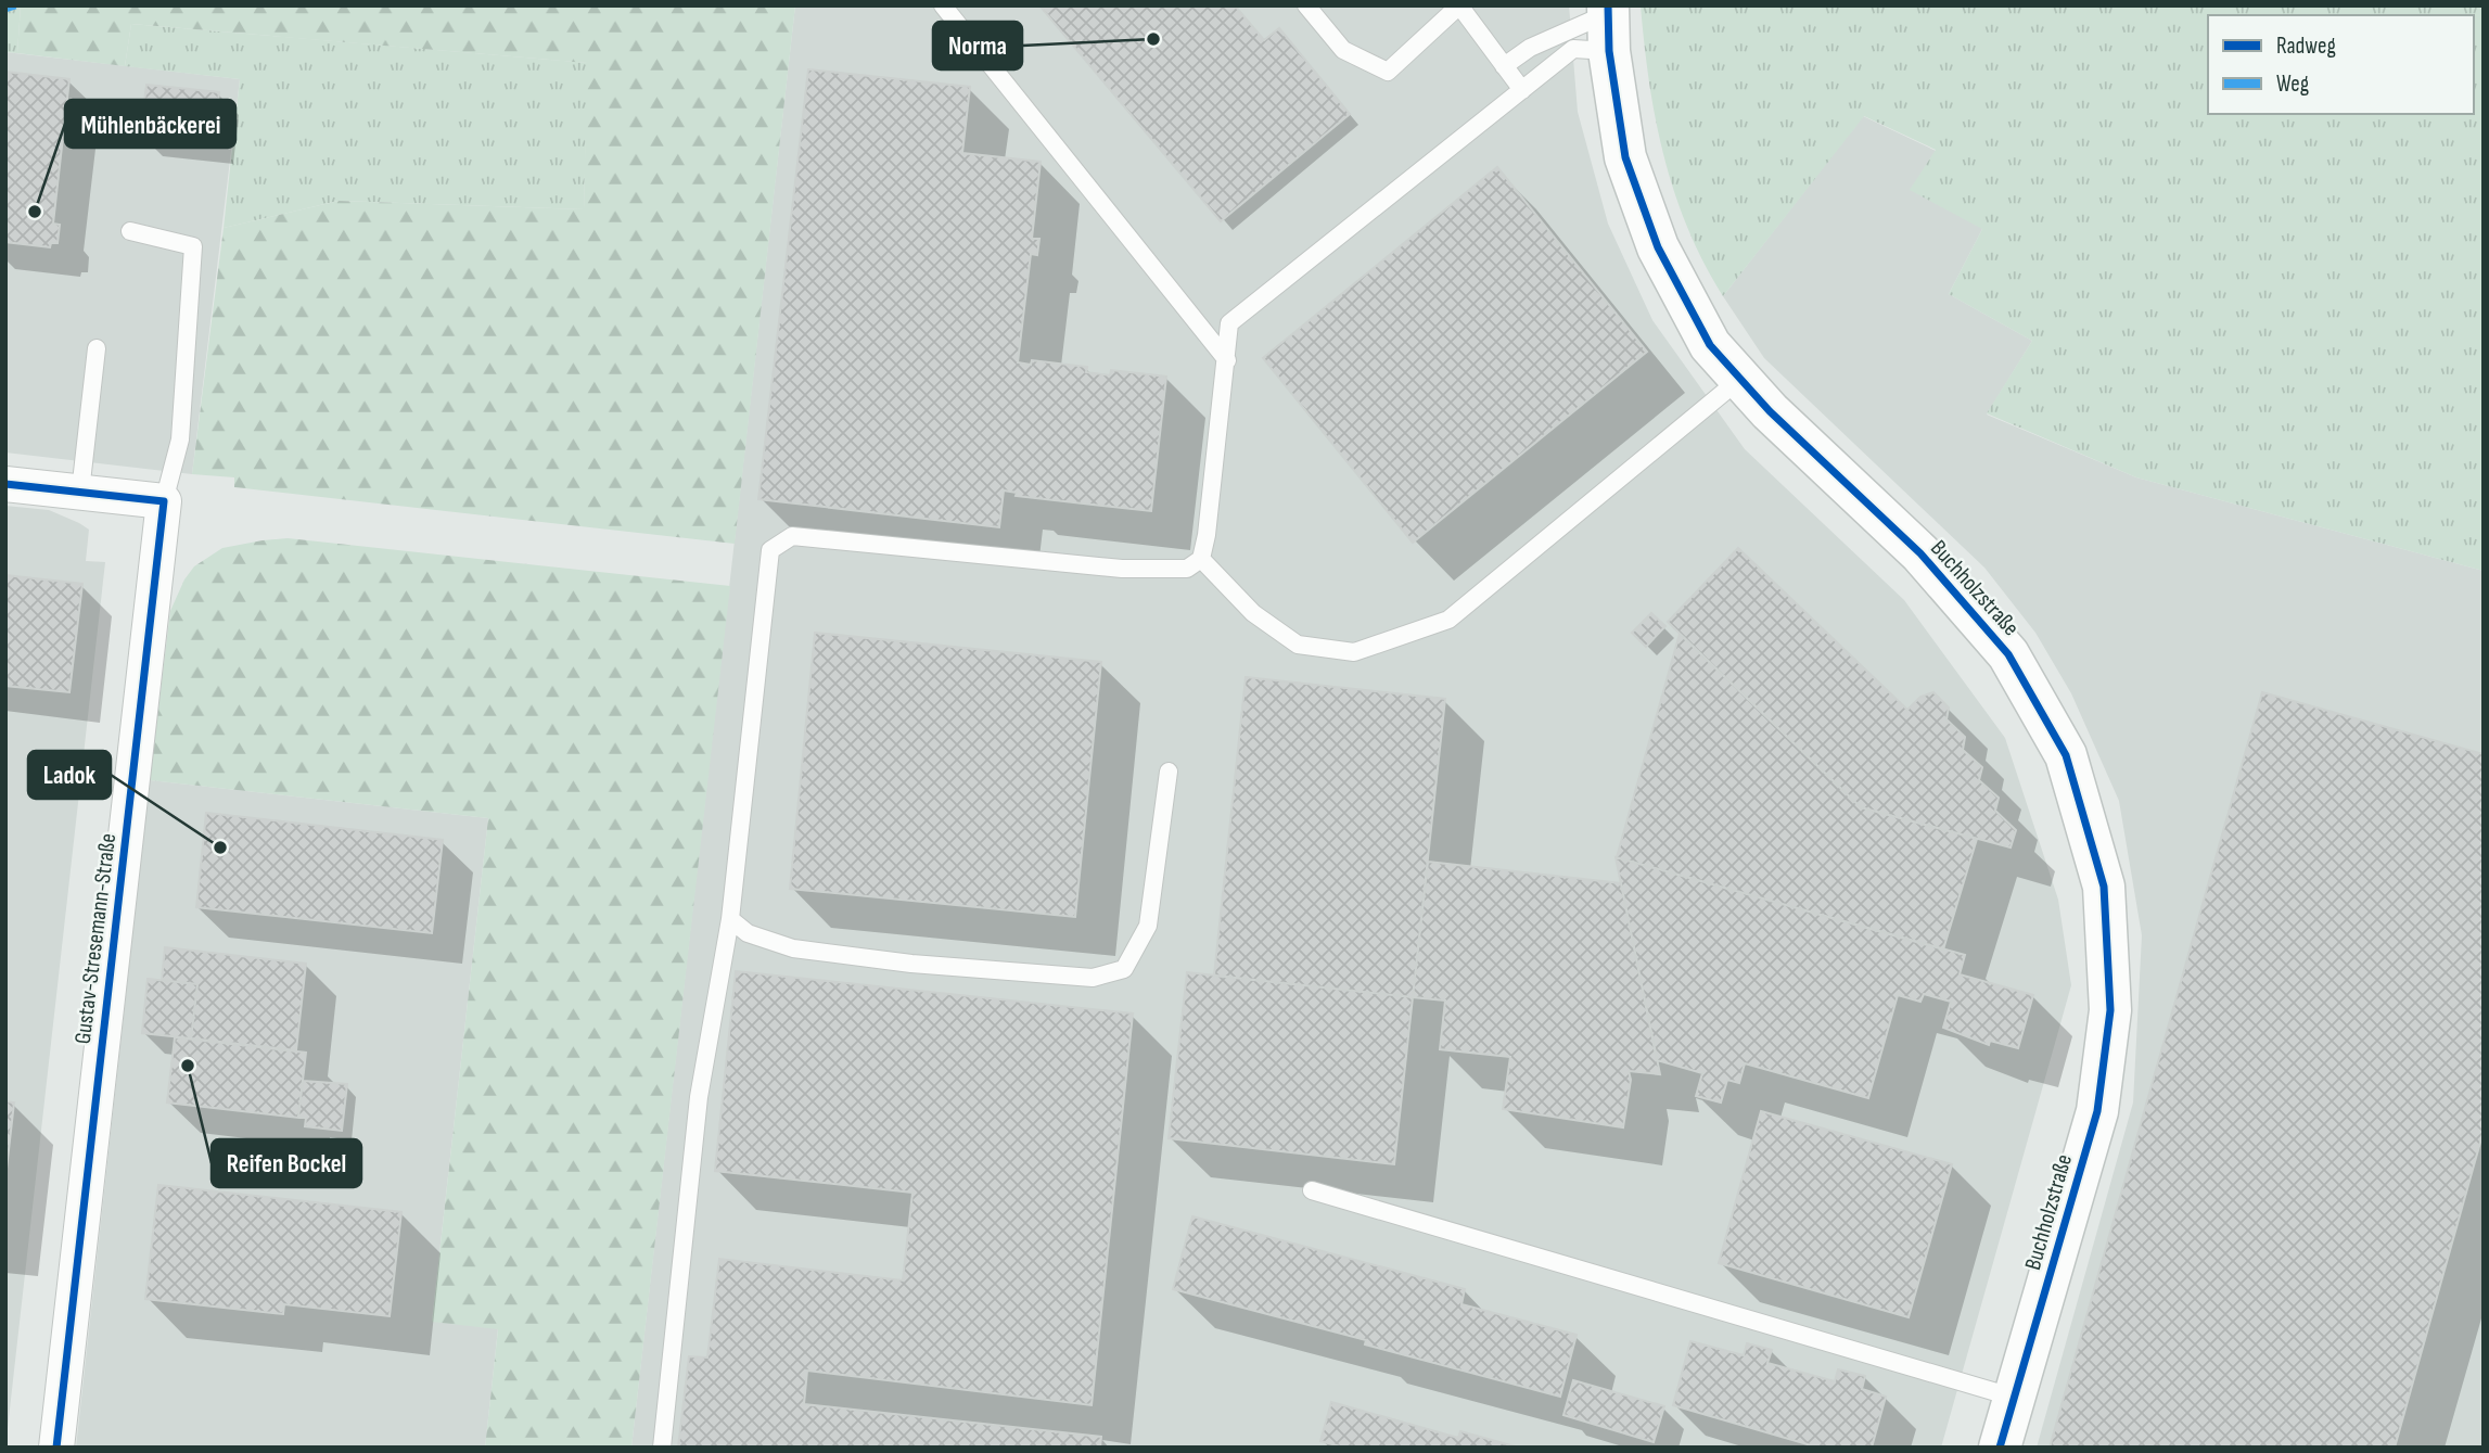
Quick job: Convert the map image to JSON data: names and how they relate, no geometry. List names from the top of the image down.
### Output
{
  "streets": {
    "street": ["Buchholzstraße", "Gustav-Stresemann-Straße"]
  },
  "places": [
    "Norma",
    "Mühlenbäckerei",
    "Ladok",
    "Reifen Bockel"
  ],
  "legend": ["Radweg", "Weg"]
}
